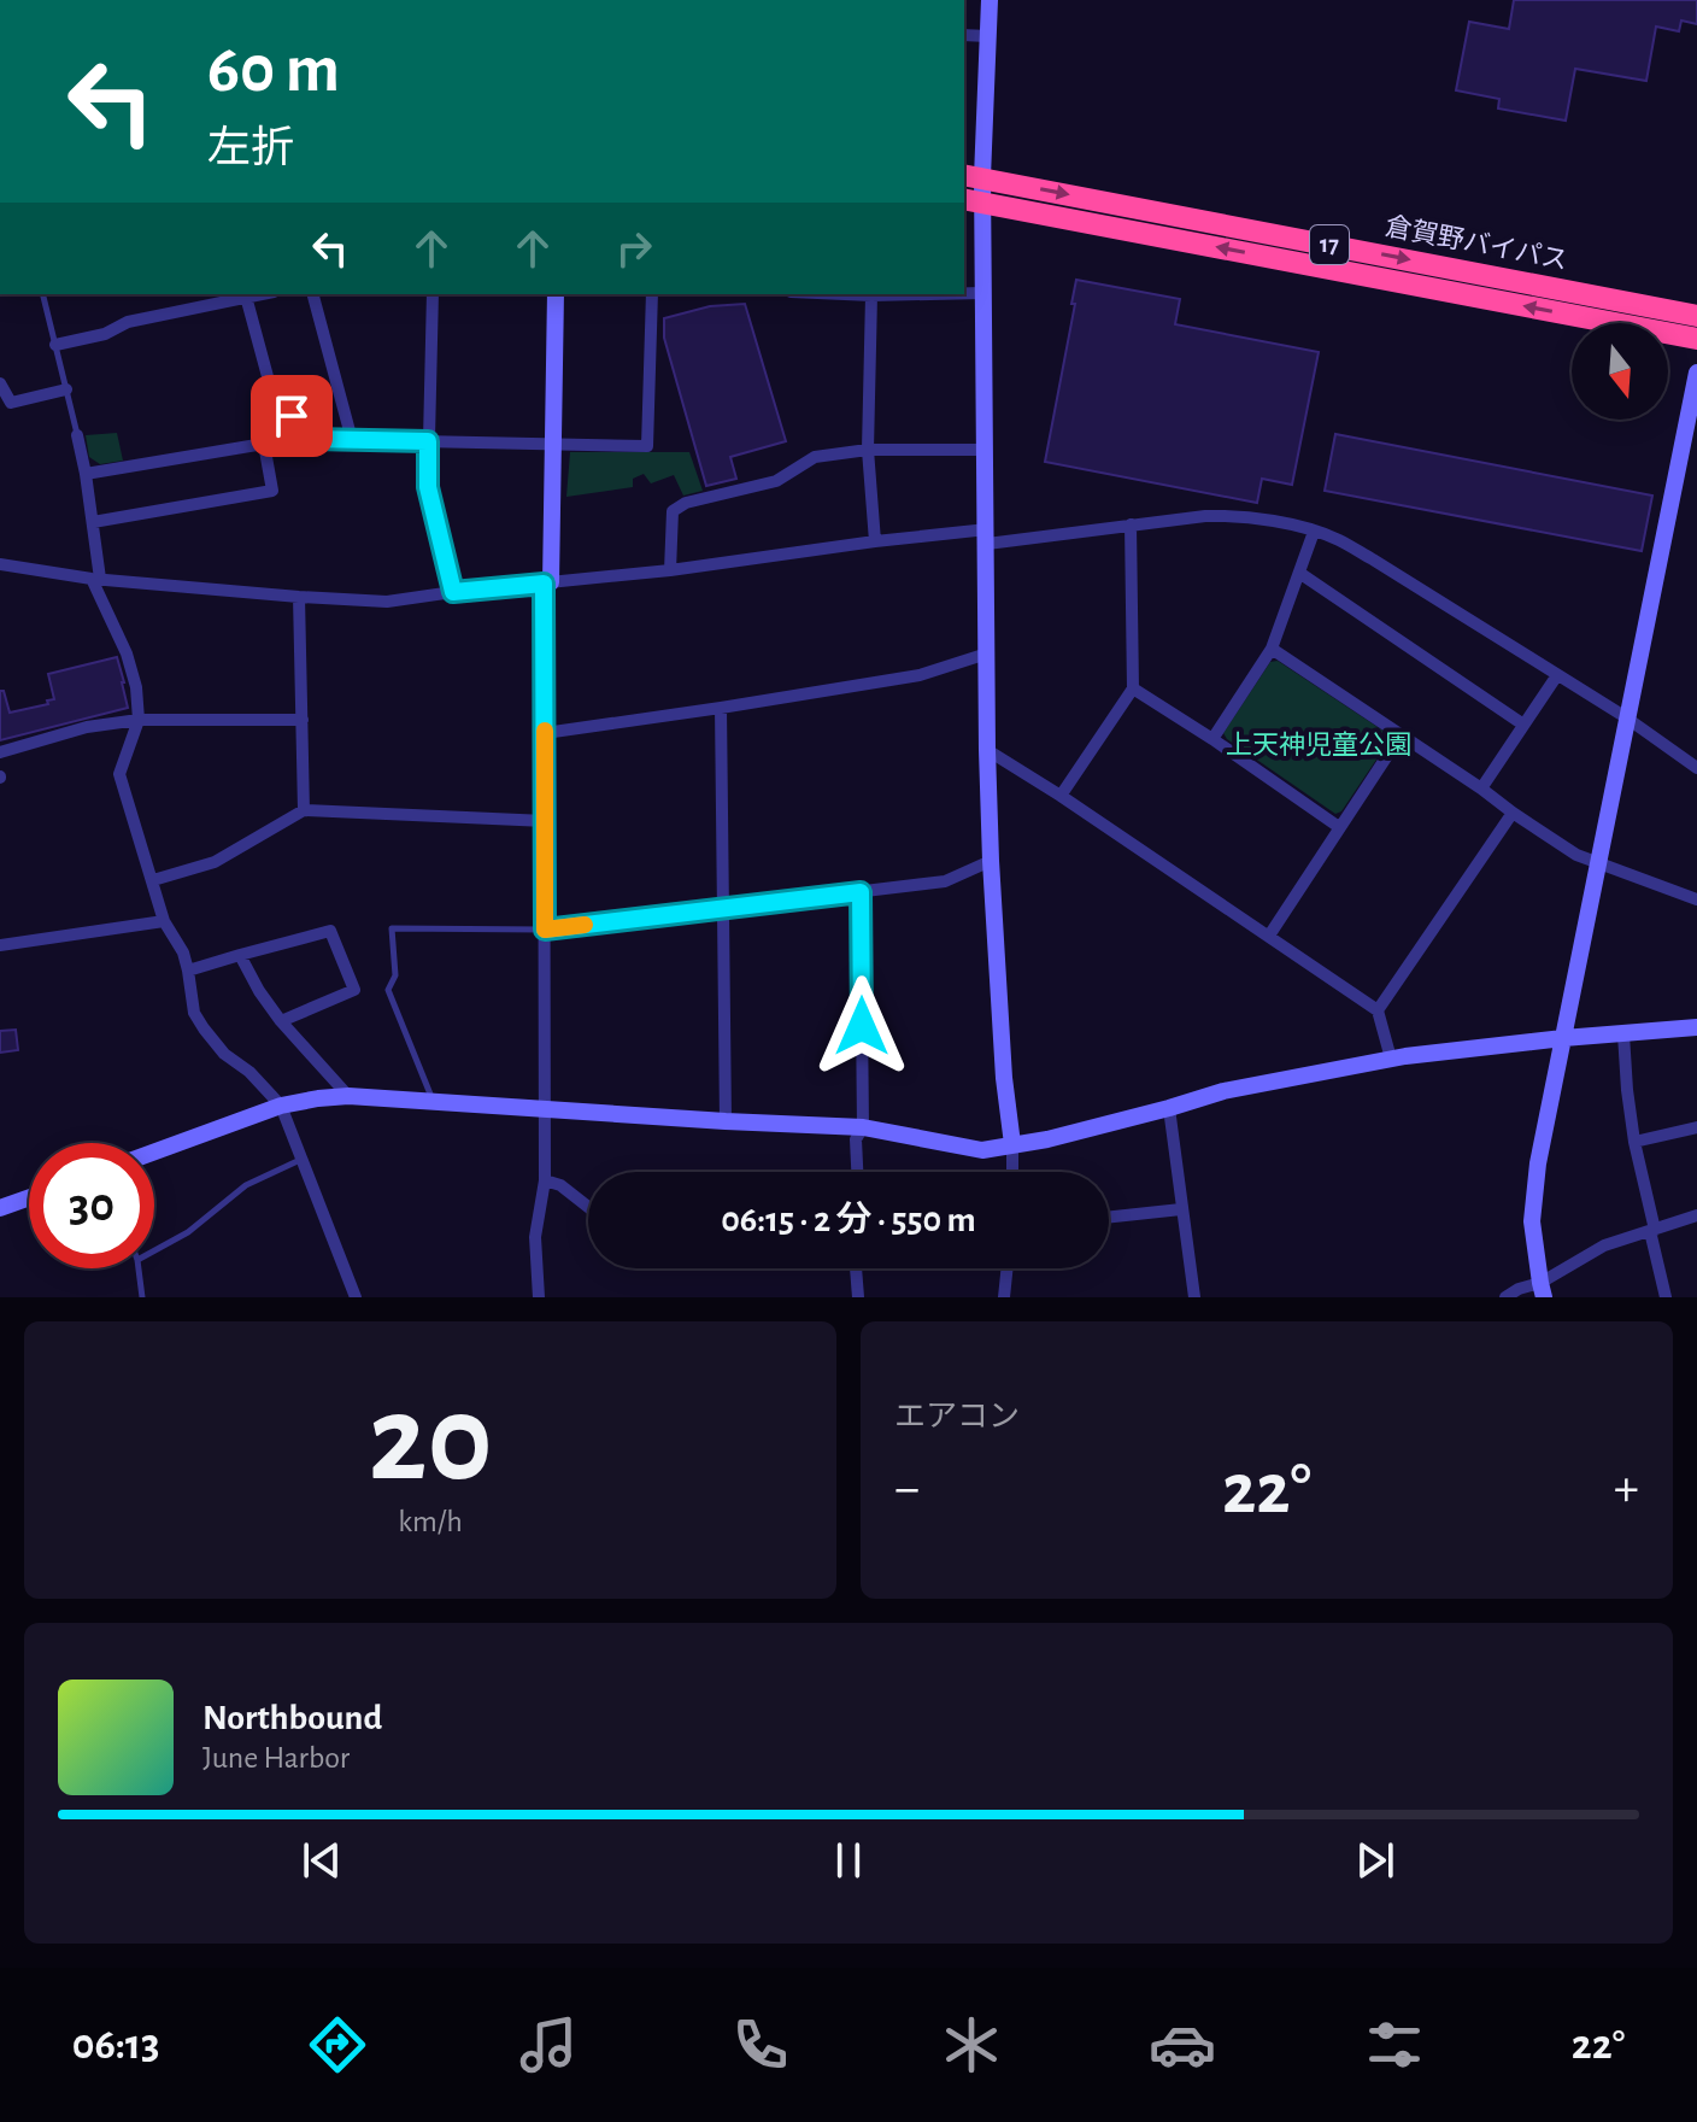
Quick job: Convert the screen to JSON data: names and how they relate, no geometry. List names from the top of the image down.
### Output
{
  "streets": {
    "highway": ["倉賀野バイパス", "17"]
  },
  "parks": ["上天神児童公園"],
  "north": "bottom",
  "page": {
    "turn": ["60 m", "左折"],
    "limit": "30",
    "trip": "06:15 · 2 分 · 550 m",
    "tile": [
      ["20", "km/h"],
      "エアコン"
    ],
    "heat": ["−", "22°", "+"],
    "song": ["Northbound", "June Harbor"],
    "tabs": ["06:13", "22°"]
  }
}
